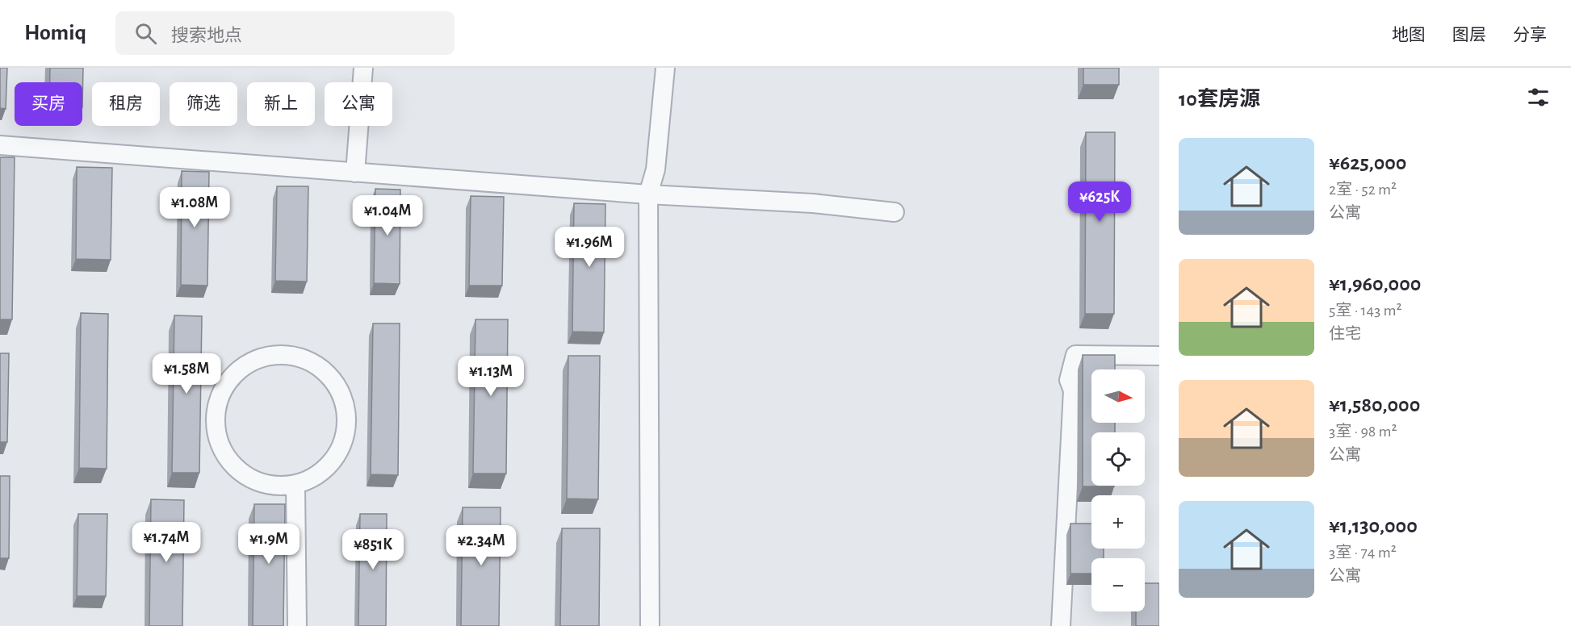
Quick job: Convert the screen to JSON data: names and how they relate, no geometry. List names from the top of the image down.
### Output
{
  "north": "right",
  "page": {
    "header": "Homiq",
    "search": "搜索地点",
    "nav": ["地图", "图层", "分享"],
    "heading": "10套房源",
    "chip": [
      "买房",
      "租房",
      "筛选",
      "新上",
      "公寓"
    ],
    "list": [
      {
        "name": "¥625,000",
        "note": "2室 · 52 m² · 公寓"
      },
      {
        "name": "¥1,960,000",
        "note": "5室 · 143 m² · 住宅"
      },
      {
        "name": "¥1,580,000",
        "note": "3室 · 98 m² · 公寓"
      },
      {
        "name": "¥1,130,000",
        "note": "3室 · 74 m² · 公寓"
      }
    ],
    "price": [
      "¥625K",
      "¥1.08M",
      "¥1.04M",
      "¥1.96M",
      "¥1.58M",
      "¥1.13M",
      "¥1.74M",
      "¥1.9M",
      "¥2.34M",
      "¥851K"
    ],
    "map_buttons": ["+", "−"]
  }
}
